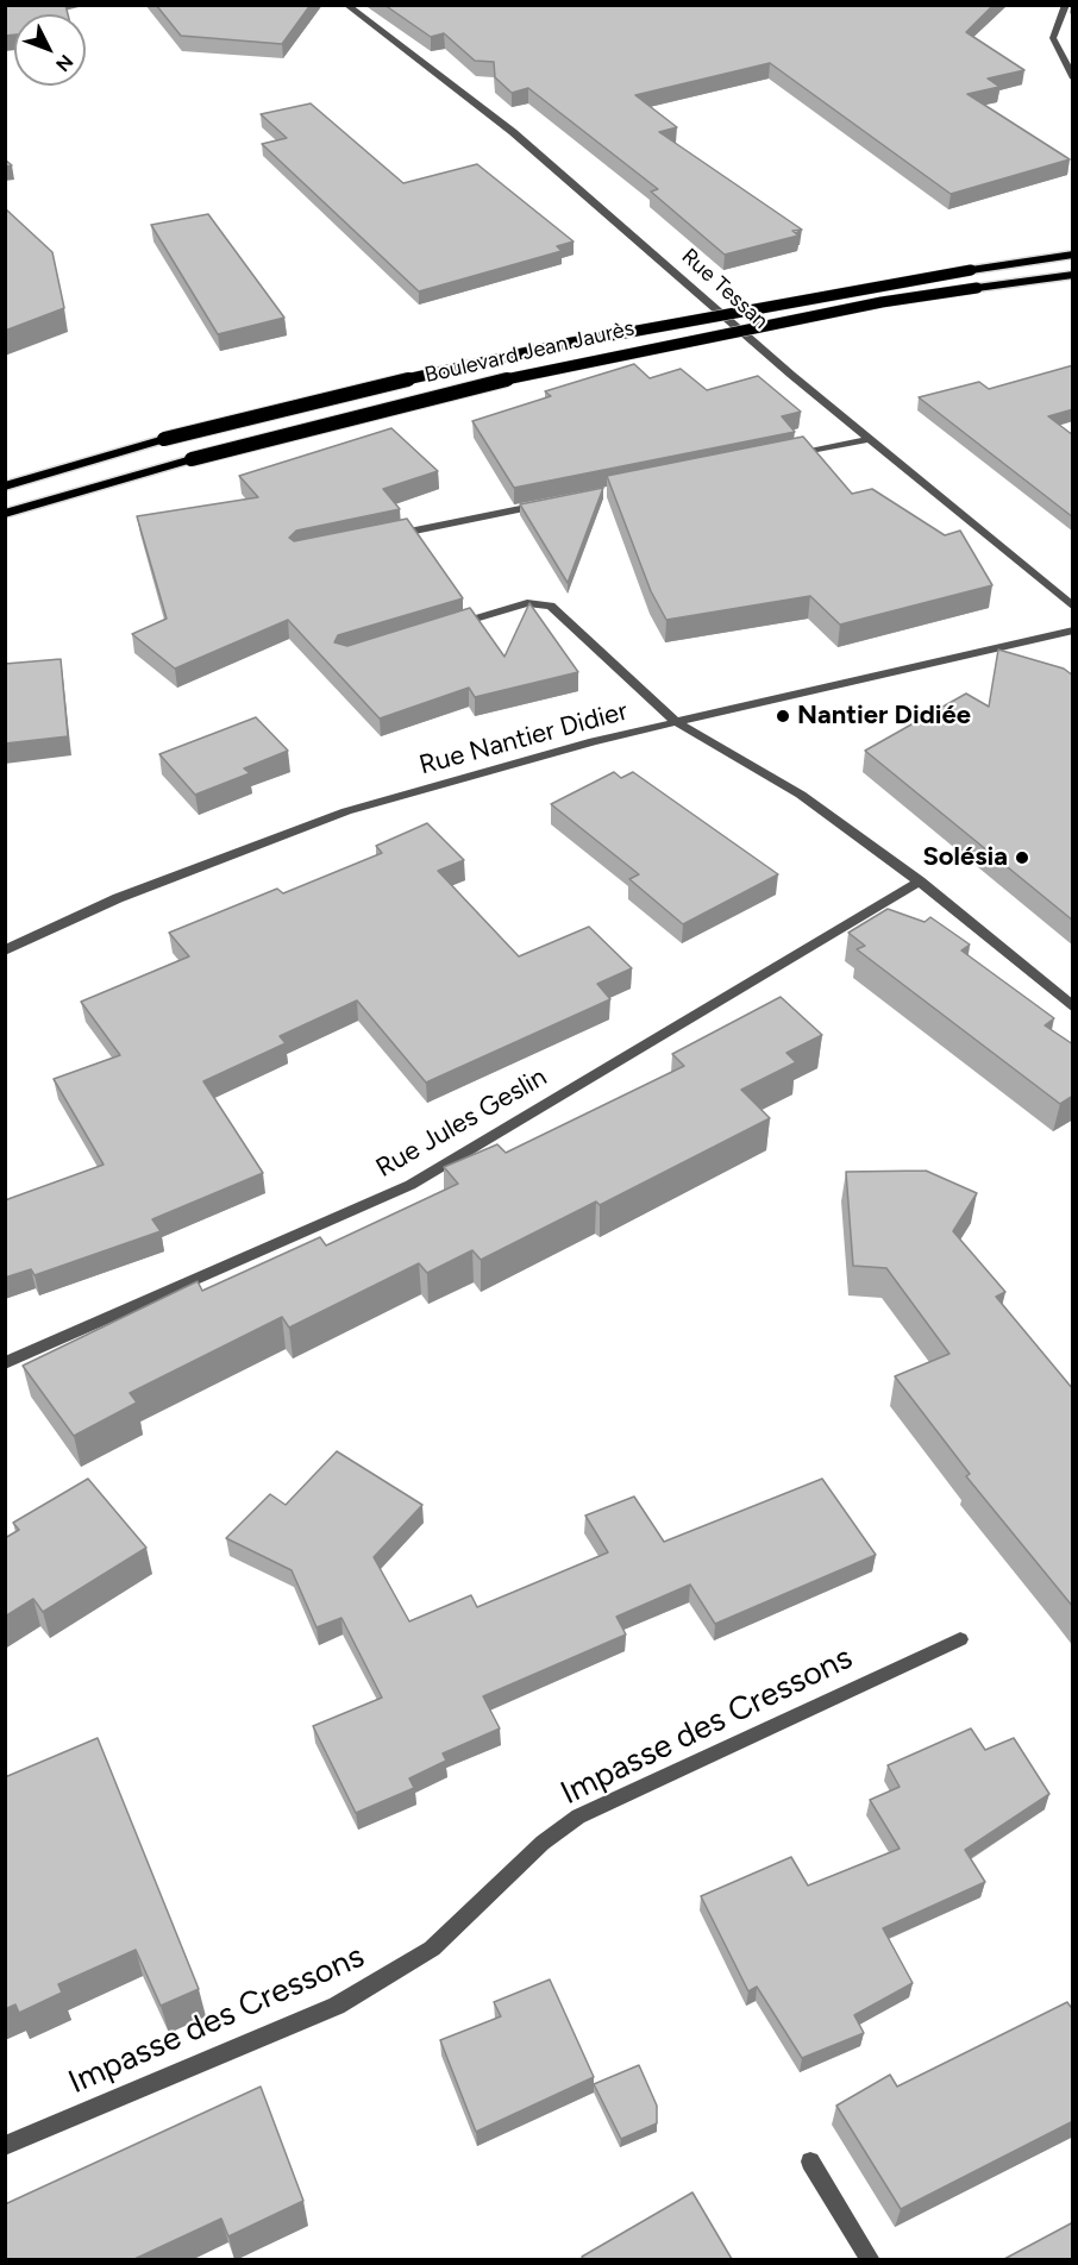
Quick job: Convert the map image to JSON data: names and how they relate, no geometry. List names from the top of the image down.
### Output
{
  "streets": {
    "main road": ["Boulevard Jean Jaurès"],
    "street": [
      "Rue Tessan",
      "Rue Nantier Didier",
      "Rue Jules Geslin",
      "Impasse des Cressons"
    ]
  },
  "places": ["Nantier Didiée", "Solésia"],
  "north": "bottom right"
}
